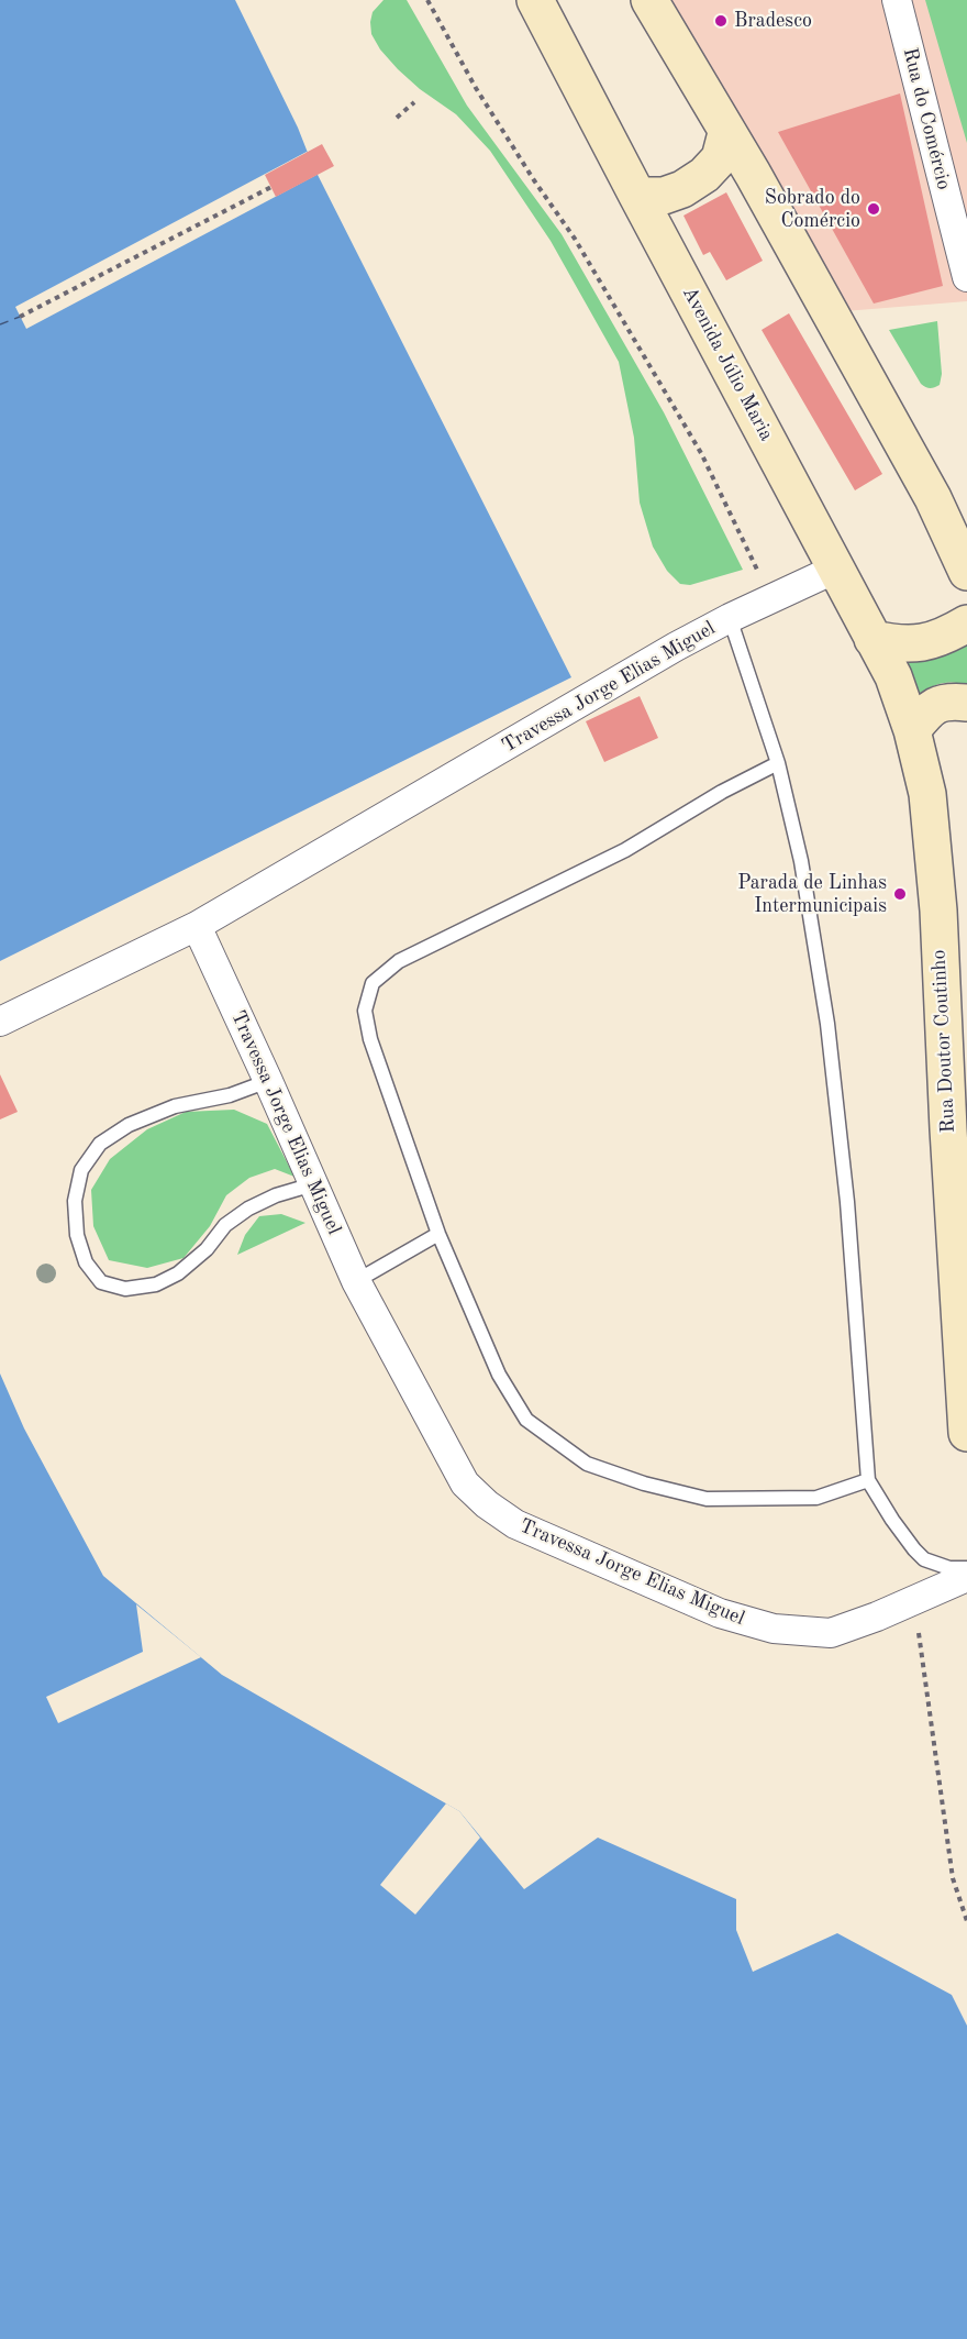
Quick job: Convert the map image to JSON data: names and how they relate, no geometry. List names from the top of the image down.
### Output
{
  "streets": {
    "main road": ["Avenida Júlio Maria", "Rua Doutor Coutinho"],
    "street": ["Rua do Comércio", "Travessa Jorge Elias Miguel"]
  },
  "crossings": [
    ["Avenida Júlio Maria", "Travessa Jorge Elias Miguel"],
    ["Avenida Júlio Maria", "Rua Doutor Coutinho"]
  ],
  "places": ["Bradesco", "Sobrado do Comércio", "Parada de Linhas Intermunicipais"]
}
